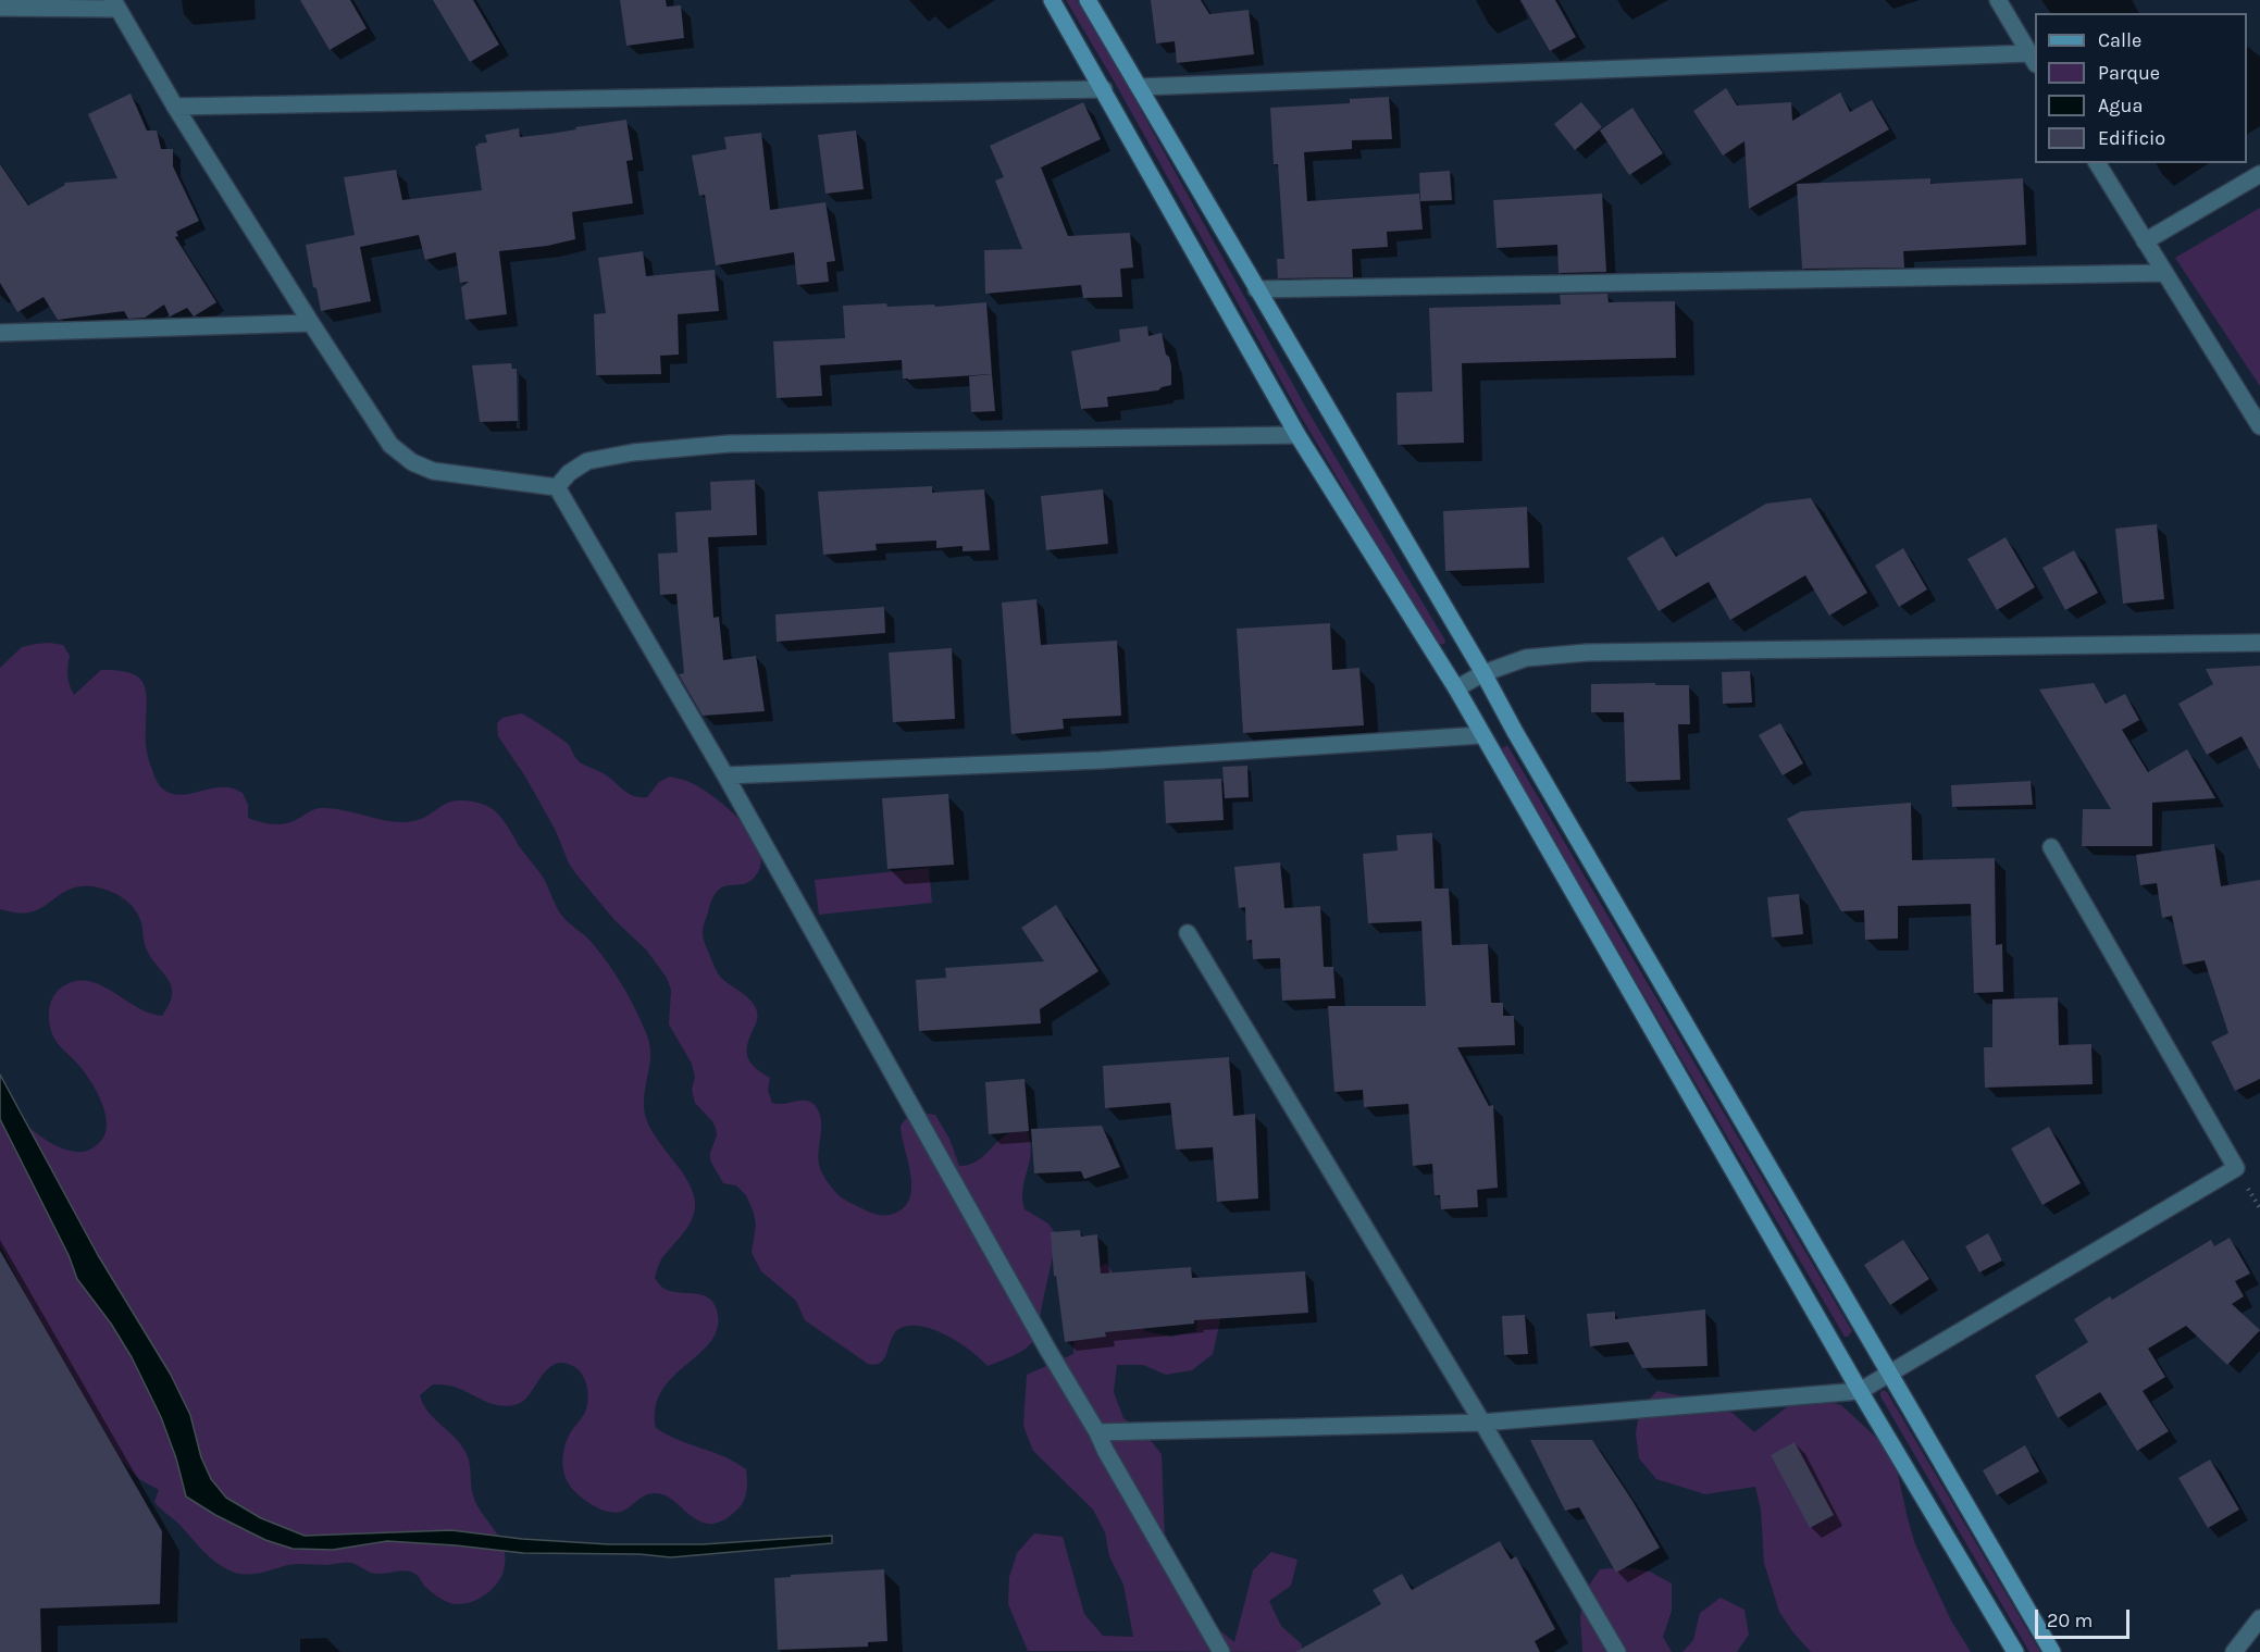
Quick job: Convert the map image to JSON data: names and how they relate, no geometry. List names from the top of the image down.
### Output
{
  "legend": [
    "Calle",
    "Parque",
    "Agua",
    "Edificio"
  ],
  "scale_bar": "20 m"
}
